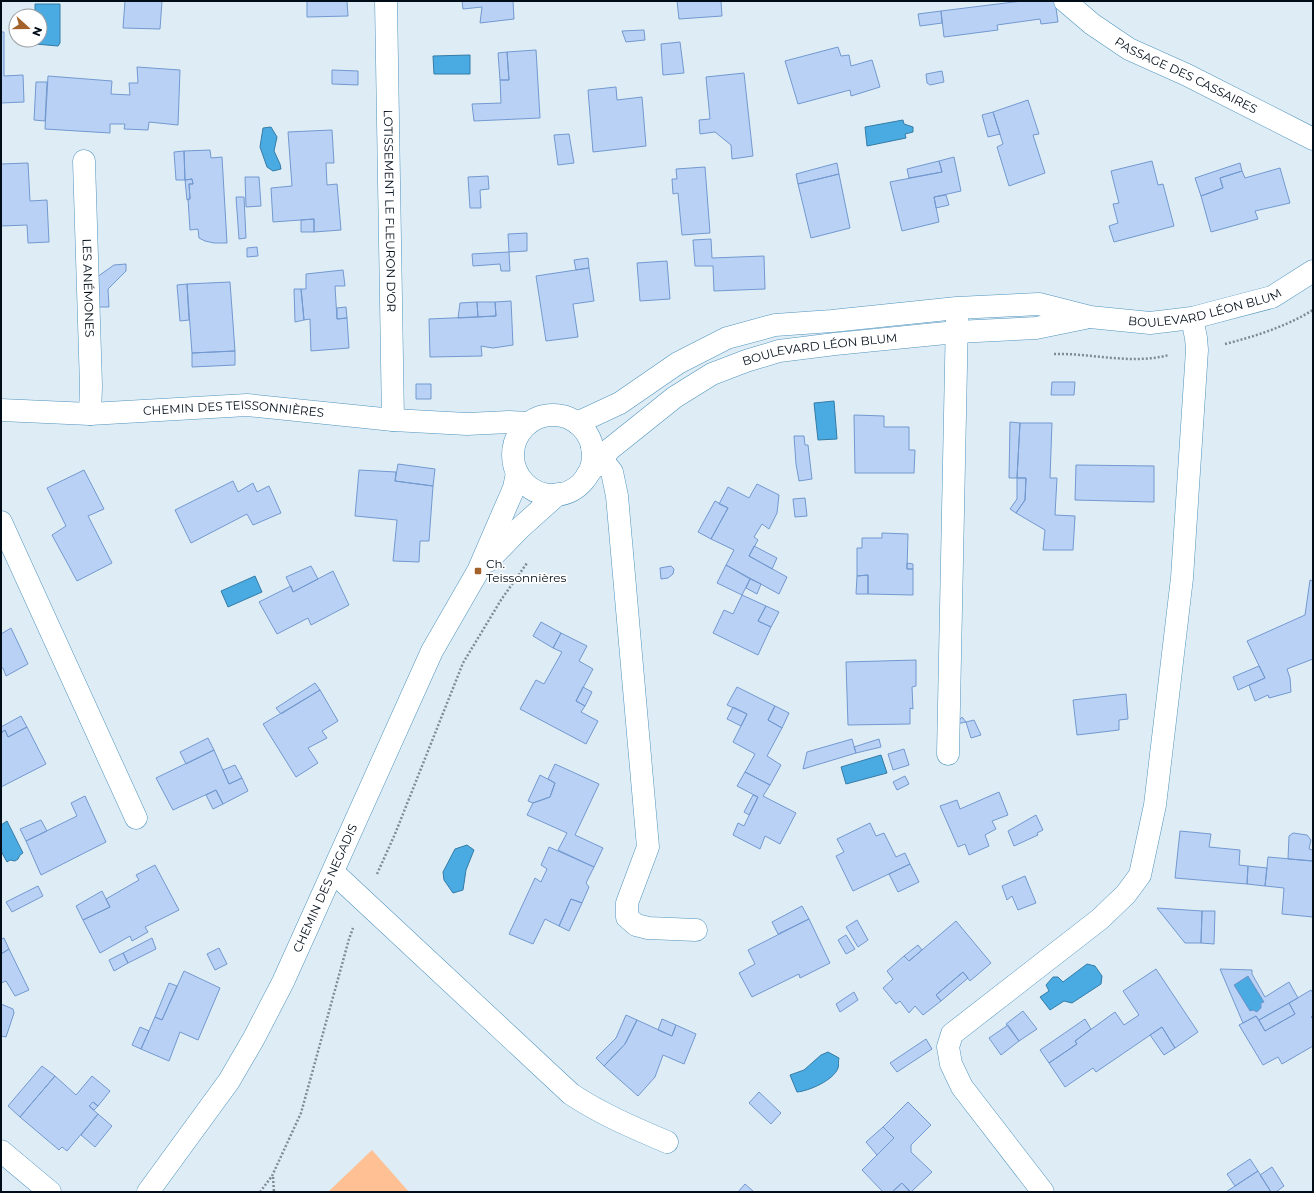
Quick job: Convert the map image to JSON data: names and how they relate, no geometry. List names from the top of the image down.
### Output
{
  "streets": {
    "street": [
      "PASSAGE DES CASSAIRES",
      "LOTISSEMENT LE FLEURON D'OR",
      "LES ANÉMONES",
      "BOULEVARD LÉON BLUM",
      "CHEMIN DES TEISSONNIÈRES",
      "CHEMIN DES NEGADIS"
    ]
  },
  "crossings": [
    ["LOTISSEMENT LE FLEURON D'OR", "CHEMIN DES TEISSONNIÈRES"],
    ["LES ANÉMONES", "CHEMIN DES TEISSONNIÈRES"],
    ["BOULEVARD LÉON BLUM", "CHEMIN DES TEISSONNIÈRES"],
    ["BOULEVARD LÉON BLUM", "CHEMIN DES NEGADIS"],
    ["CHEMIN DES TEISSONNIÈRES", "CHEMIN DES NEGADIS"]
  ],
  "places": {
    "transit": ["Ch. Teissonnières"]
  },
  "north": "right"
}
